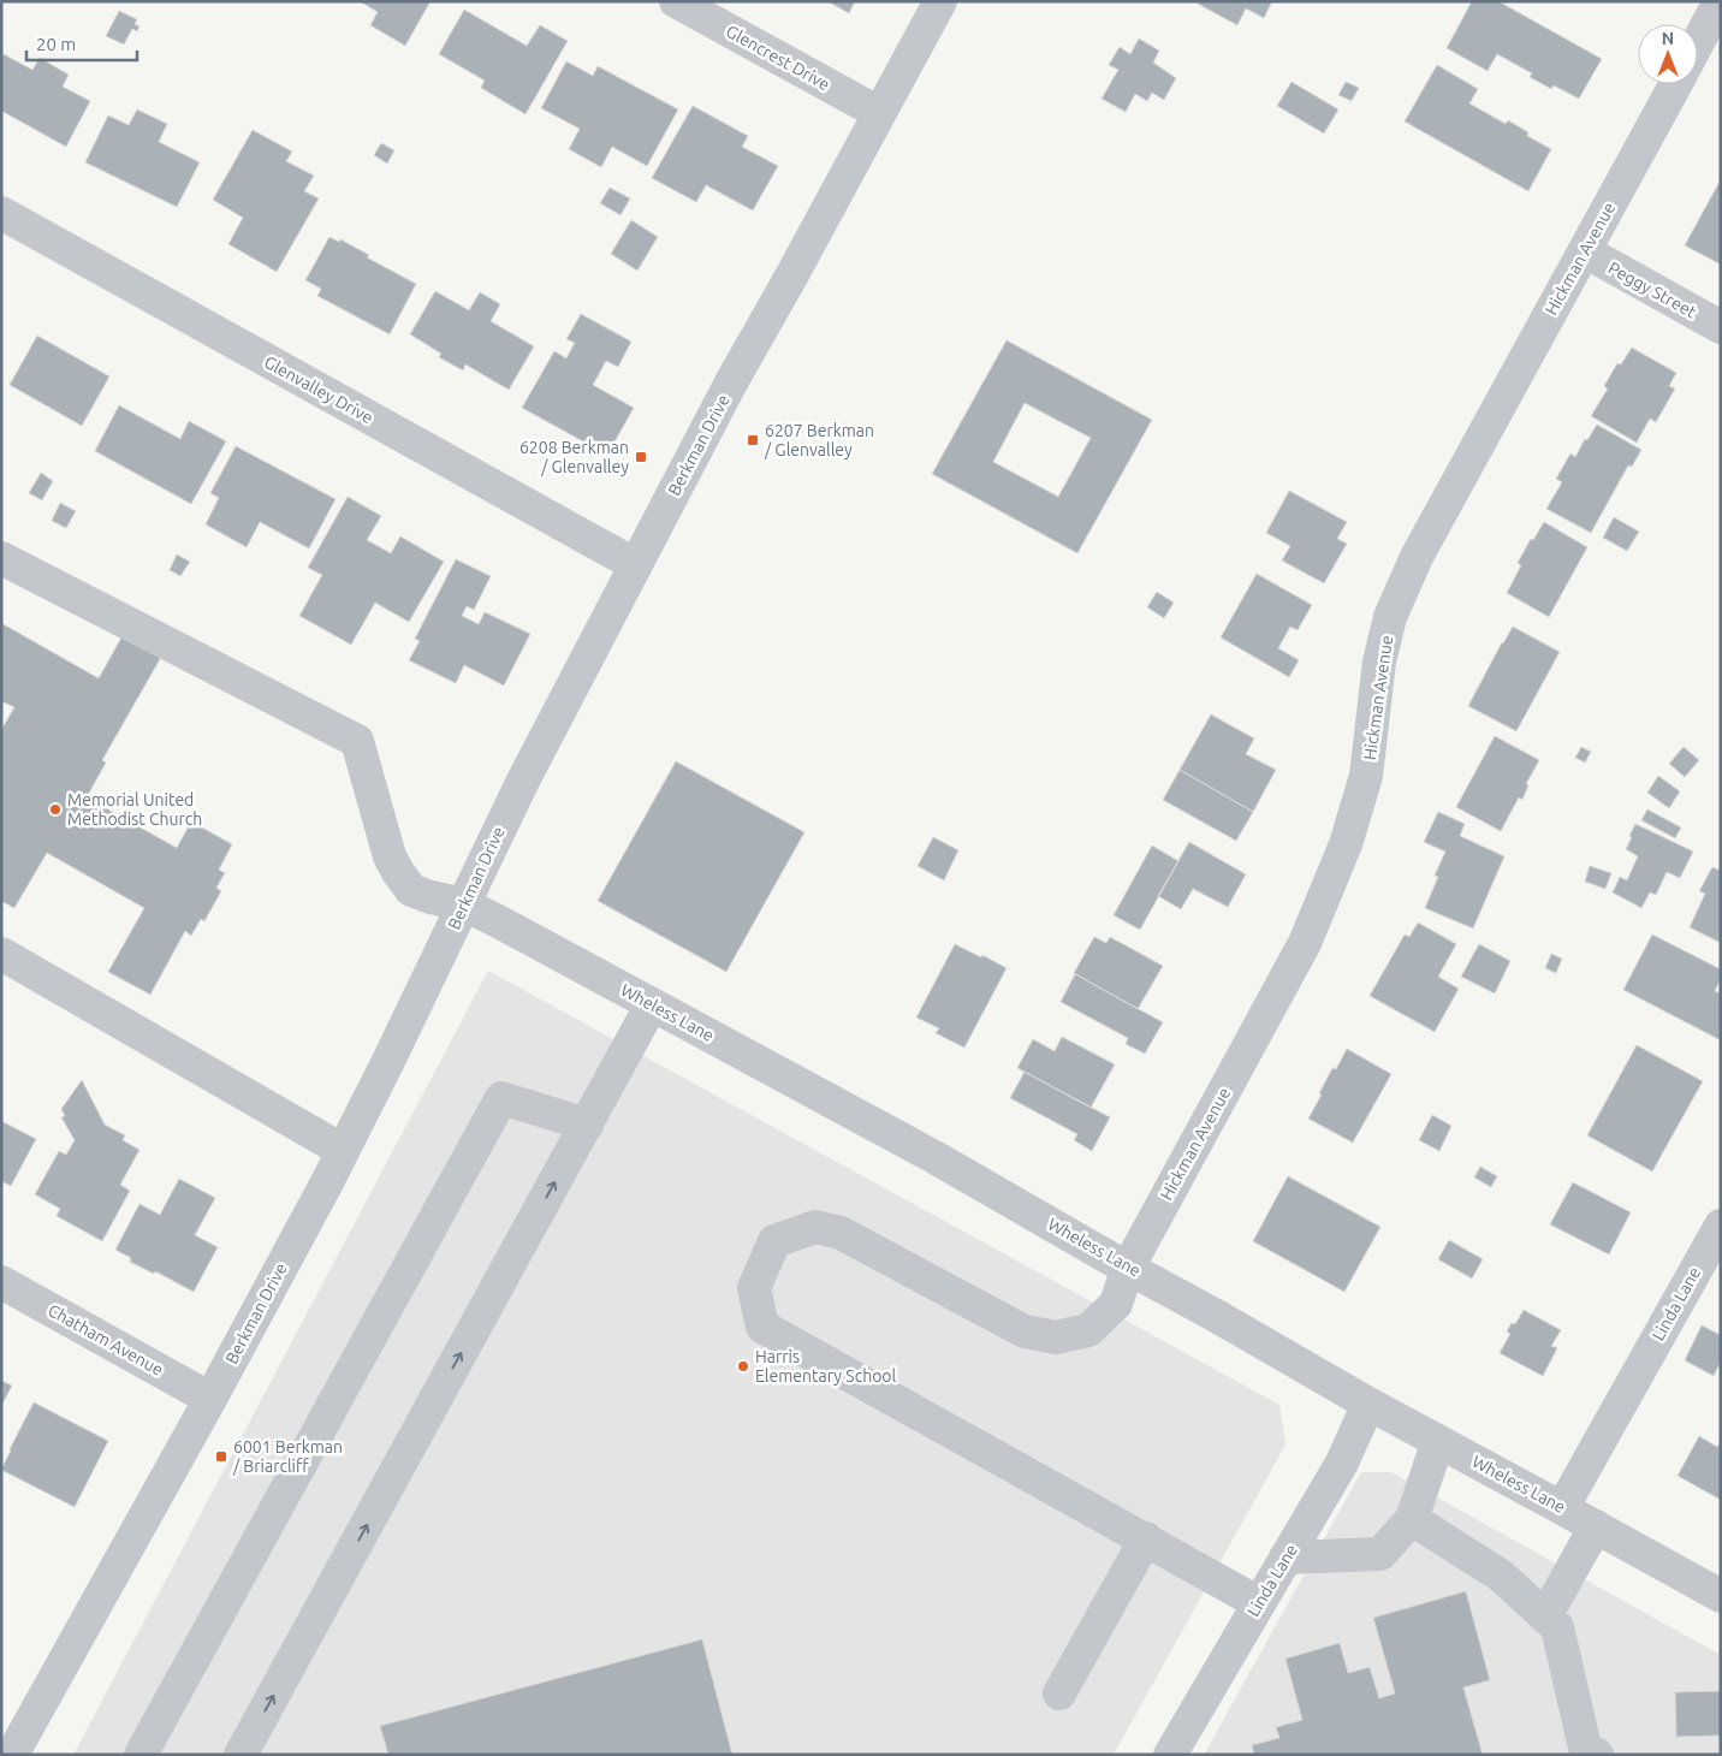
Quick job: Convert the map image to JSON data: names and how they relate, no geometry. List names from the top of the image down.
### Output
{
  "streets": {
    "street": [
      "Glencrest Drive",
      "Hickman Avenue",
      "Peggy Street",
      "Glenvalley Drive",
      "Berkman Drive",
      "Wheless Lane",
      "Linda Lane",
      "Chatham Avenue"
    ]
  },
  "crossings": [
    ["Glencrest Drive", "Berkman Drive"],
    ["Hickman Avenue", "Peggy Street"],
    ["Hickman Avenue", "Wheless Lane"],
    ["Hickman Avenue", "Linda Lane"],
    ["Glenvalley Drive", "Berkman Drive"],
    ["Berkman Drive", "Wheless Lane"],
    ["Berkman Drive", "Chatham Avenue"],
    ["Wheless Lane", "Linda Lane"]
  ],
  "places": {
    "transit": ["6207 Berkman / Glenvalley", "6208 Berkman / Glenvalley", "6001 Berkman / Briarcliff"],
    "other": ["Memorial United Methodist Church", "Harris Elementary School"]
  },
  "scale_bar": "20 m",
  "north": "top"
}
